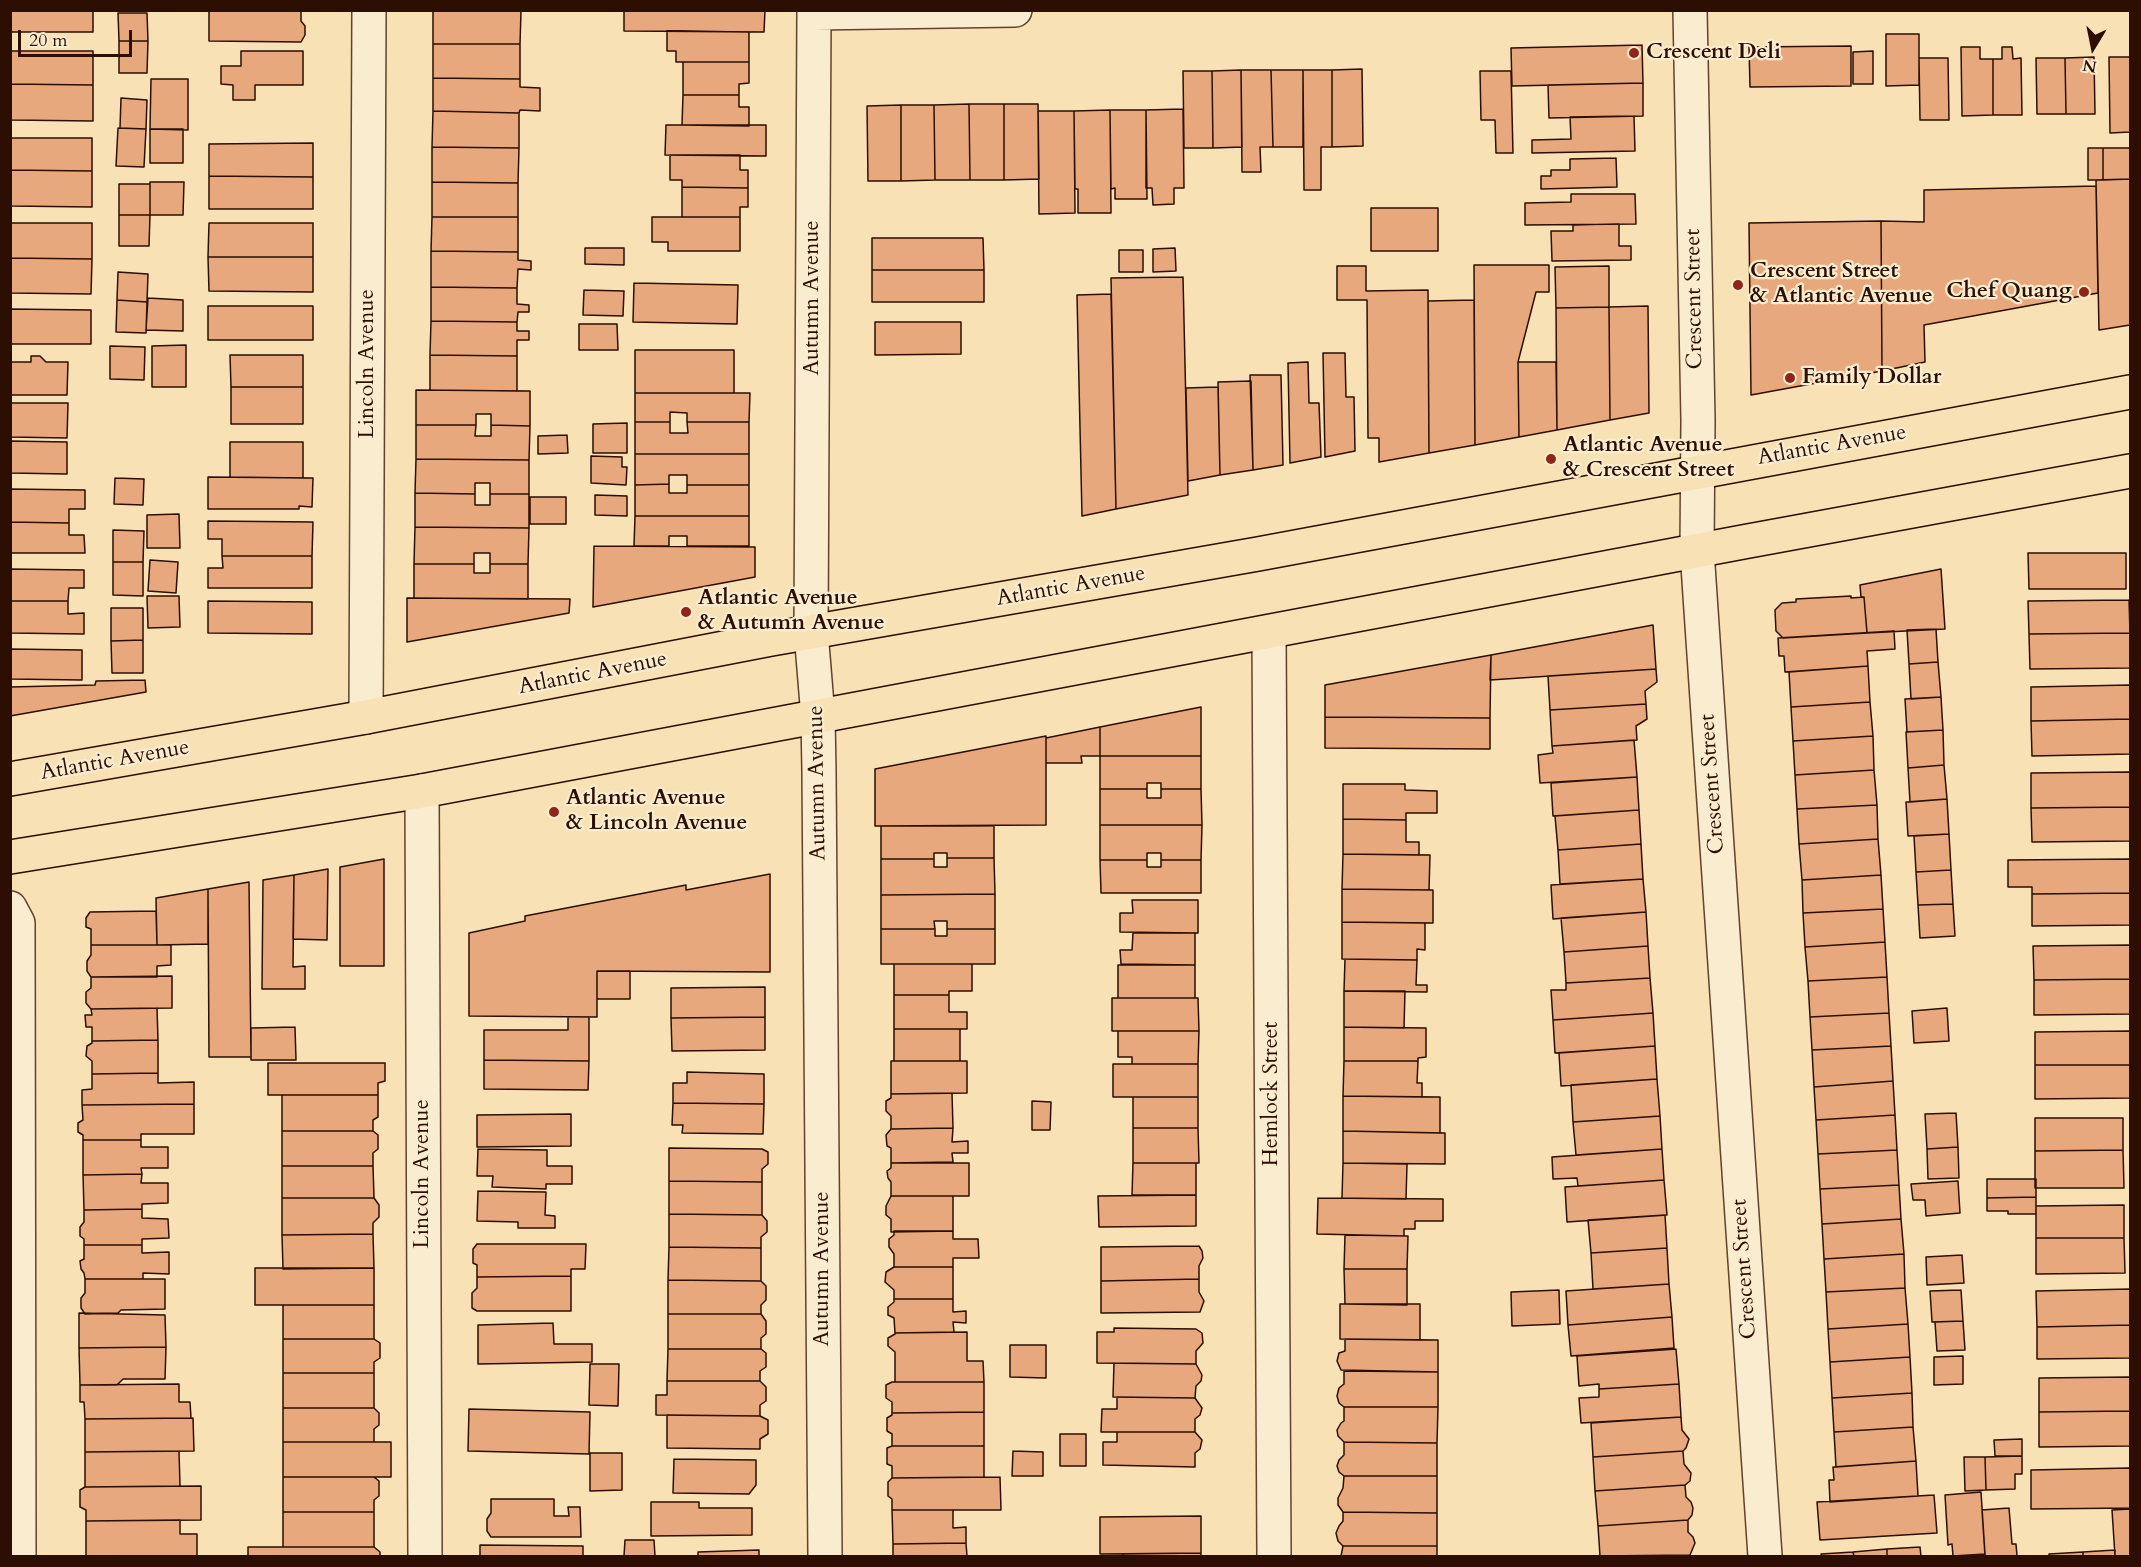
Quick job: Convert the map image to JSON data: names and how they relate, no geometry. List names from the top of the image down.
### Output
{
  "streets": {
    "main road": ["Atlantic Avenue"],
    "street": [
      "Autumn Avenue",
      "Crescent Street",
      "Lincoln Avenue",
      "Hemlock Street"
    ]
  },
  "crossings": [
    ["Autumn Avenue", "Atlantic Avenue"],
    ["Crescent Street", "Atlantic Avenue"],
    ["Lincoln Avenue", "Atlantic Avenue"]
  ],
  "places": [
    "Crescent Deli",
    "Crescent Street & Atlantic Avenue",
    "Chef Quang",
    "Family Dollar",
    "Atlantic Avenue & Crescent Street",
    "Atlantic Avenue & Autumn Avenue",
    "Atlantic Avenue & Lincoln Avenue"
  ],
  "scale_bar": "20 m",
  "north": "bottom"
}
